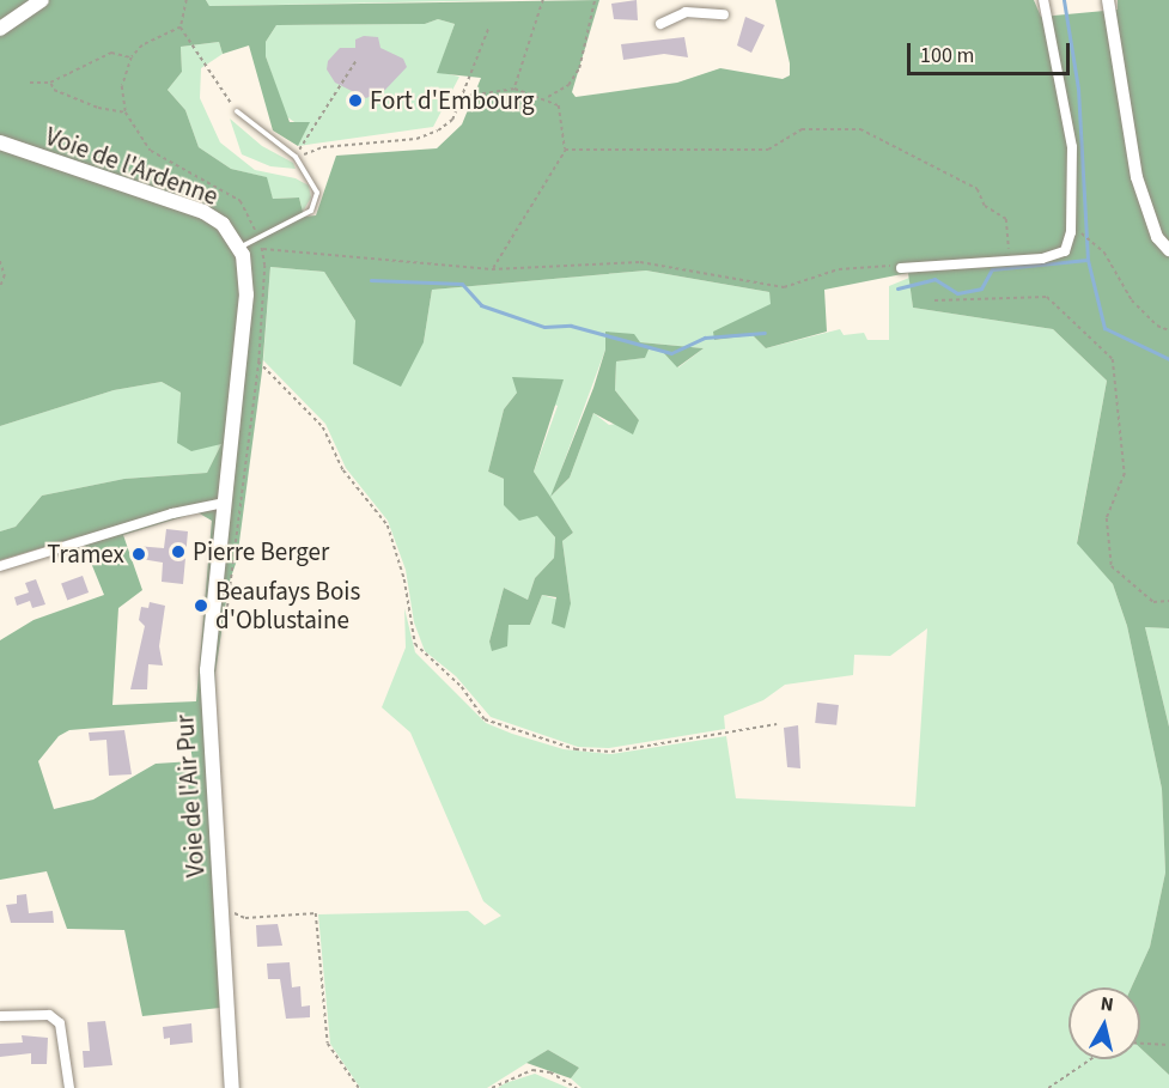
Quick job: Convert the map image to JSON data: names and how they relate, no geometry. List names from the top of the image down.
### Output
{
  "streets": {
    "main road": ["Voie de l'Ardenne", "Voie de l'Air Pur"]
  },
  "places": [
    "Fort d'Embourg",
    "Pierre Berger",
    "Tramex",
    "Beaufays Bois d'Oblustaine"
  ],
  "scale_bar": "100 m",
  "north": "top"
}
